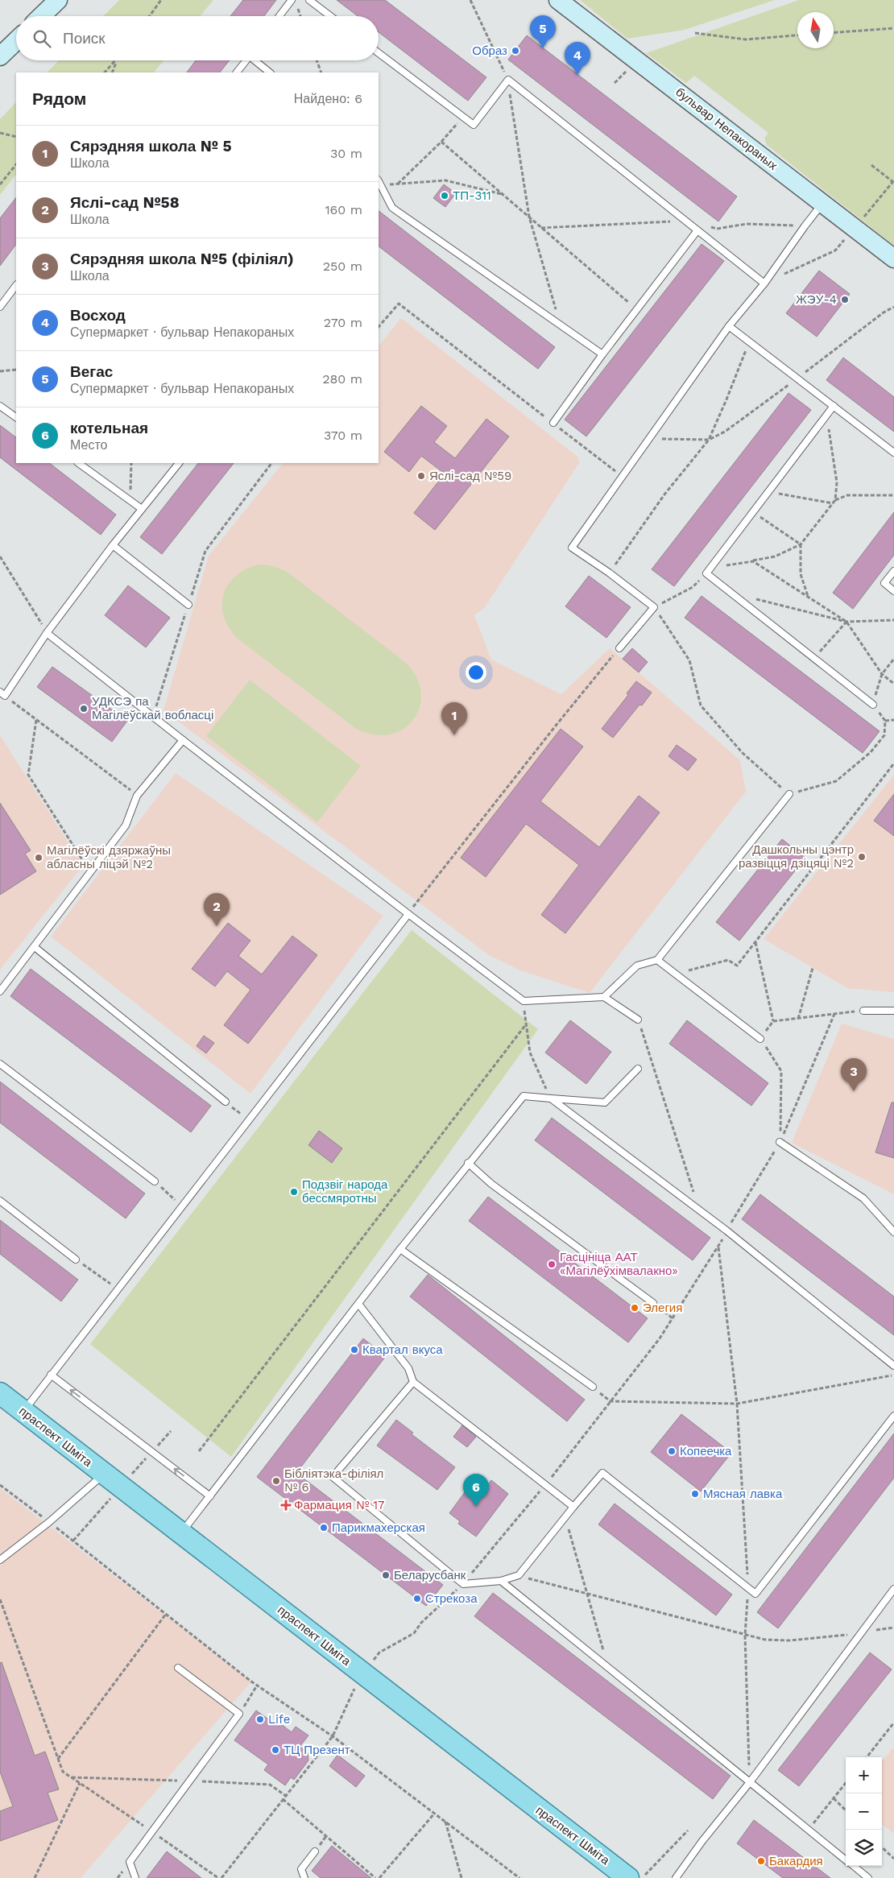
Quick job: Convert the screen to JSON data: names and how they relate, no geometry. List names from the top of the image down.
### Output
{
  "streets": {
    "main road": ["бульвар Непакораных", "праспект Шміта"]
  },
  "places": {
    "other": [
      "Образ",
      "ТП-311",
      "ЖЭУ-4",
      "Яслі-сад №59",
      "УДКСЭ па Магілёўскай вобласці",
      "Дашкольны цэнтр развіцця дзіцяці №2",
      "Магілёўскі дзяржаўны абласны ліцэй №2",
      "Подзвіг народа бессмяротны",
      "Гасцініца ААТ «Магілёўхімвалакно»",
      "Элегия",
      "Квартал вкуса",
      "Копеечка",
      "Бібліятэка-філіял № 6",
      "Мясная лавка",
      "Парикмахерская",
      "Беларусбанк",
      "Стрекоза",
      "Life",
      "ТЦ Презент",
      "Бакардия"
    ],
    "health": ["Фармация № 17"]
  },
  "north": "top",
  "page": {
    "pins": [
      "5",
      "4",
      "1",
      "2",
      "3",
      "6"
    ],
    "search": "Поиск",
    "heading": ["Рядом", "Найдено: 6"],
    "list": [
      {
        "mark": "1",
        "name": "Сярэдняя школа № 5",
        "note": "Школа",
        "value": "30 m"
      },
      {
        "mark": "2",
        "name": "Яслі-сад №58",
        "note": "Школа",
        "value": "160 m"
      },
      {
        "mark": "3",
        "name": "Сярэдняя школа №5 (філіял)",
        "note": "Школа",
        "value": "250 m"
      },
      {
        "mark": "4",
        "name": "Восход",
        "note": "Супермаркет · бульвар Непакораных",
        "value": "270 m"
      },
      {
        "mark": "5",
        "name": "Вегас",
        "note": "Супермаркет · бульвар Непакораных",
        "value": "280 m"
      },
      {
        "mark": "6",
        "name": "котельная",
        "note": "Место",
        "value": "370 m"
      }
    ],
    "map_buttons": ["+", "−"]
  }
}
